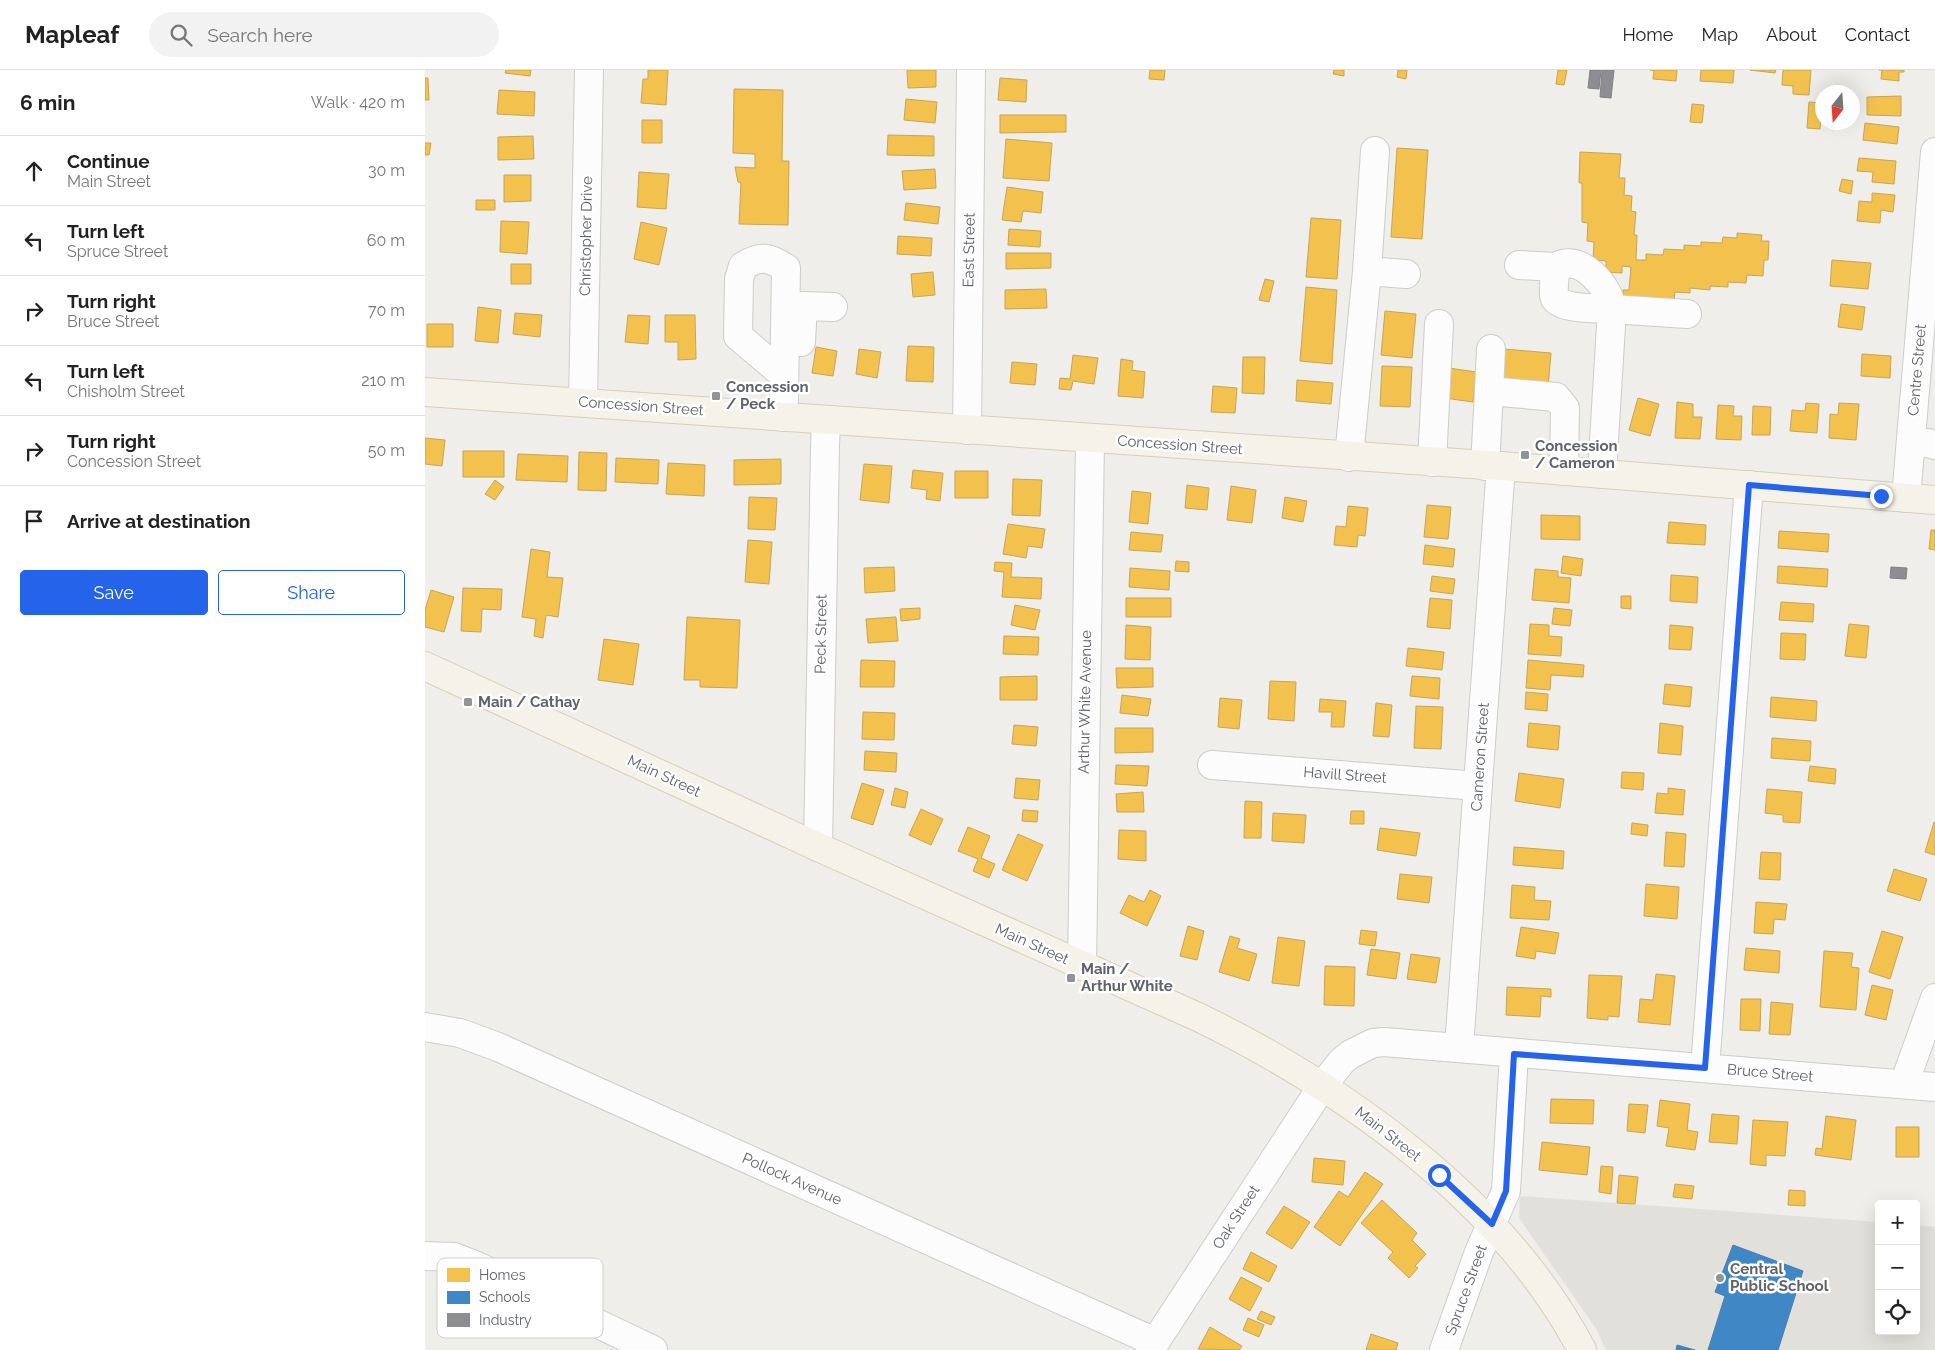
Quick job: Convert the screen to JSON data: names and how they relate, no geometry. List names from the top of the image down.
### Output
{
  "streets": {
    "main road": ["Concession Street", "Main Street"],
    "street": [
      "Christopher Drive",
      "East Street",
      "Centre Street",
      "Peck Street",
      "Arthur White Avenue",
      "Cameron Street",
      "Havill Street",
      "Bruce Street",
      "Pollock Avenue",
      "Oak Street",
      "Spruce Street"
    ]
  },
  "crossings": [
    ["Christopher Drive", "Concession Street"],
    ["East Street", "Concession Street"],
    ["Centre Street", "Concession Street"],
    ["Concession Street", "Peck Street"],
    ["Concession Street", "Arthur White Avenue"],
    ["Concession Street", "Cameron Street"],
    ["Peck Street", "Main Street"],
    ["Arthur White Avenue", "Main Street"],
    ["Cameron Street", "Havill Street"],
    ["Cameron Street", "Bruce Street"],
    ["Main Street", "Bruce Street"],
    ["Main Street", "Oak Street"],
    ["Main Street", "Spruce Street"],
    ["Bruce Street", "Oak Street"],
    ["Bruce Street", "Spruce Street"],
    ["Pollock Avenue", "Oak Street"]
  ],
  "places": {
    "transit": [
      "Concession / Peck",
      "Concession / Cameron",
      "Main / Cathay",
      "Main / Arthur White"
    ],
    "other": ["Central Public School"]
  },
  "legend": ["Homes", "Schools", "Industry"],
  "north": "bottom",
  "page": {
    "header": "Mapleaf",
    "search": "Search here",
    "nav": [
      "Home",
      "Map",
      "About",
      "Contact"
    ],
    "heading": ["6 min", "Walk · 420 m"],
    "list": [
      ["Continue", "Main Street", "30 m"],
      ["Turn left", "Spruce Street", "60 m"],
      ["Turn right", "Bruce Street", "70 m"],
      ["Turn left", "Chisholm Street", "210 m"],
      ["Turn right", "Concession Street", "50 m"],
      "Arrive at destination"
    ],
    "buttons": ["Save", "Share"],
    "map_buttons": ["+", "−"]
  }
}
